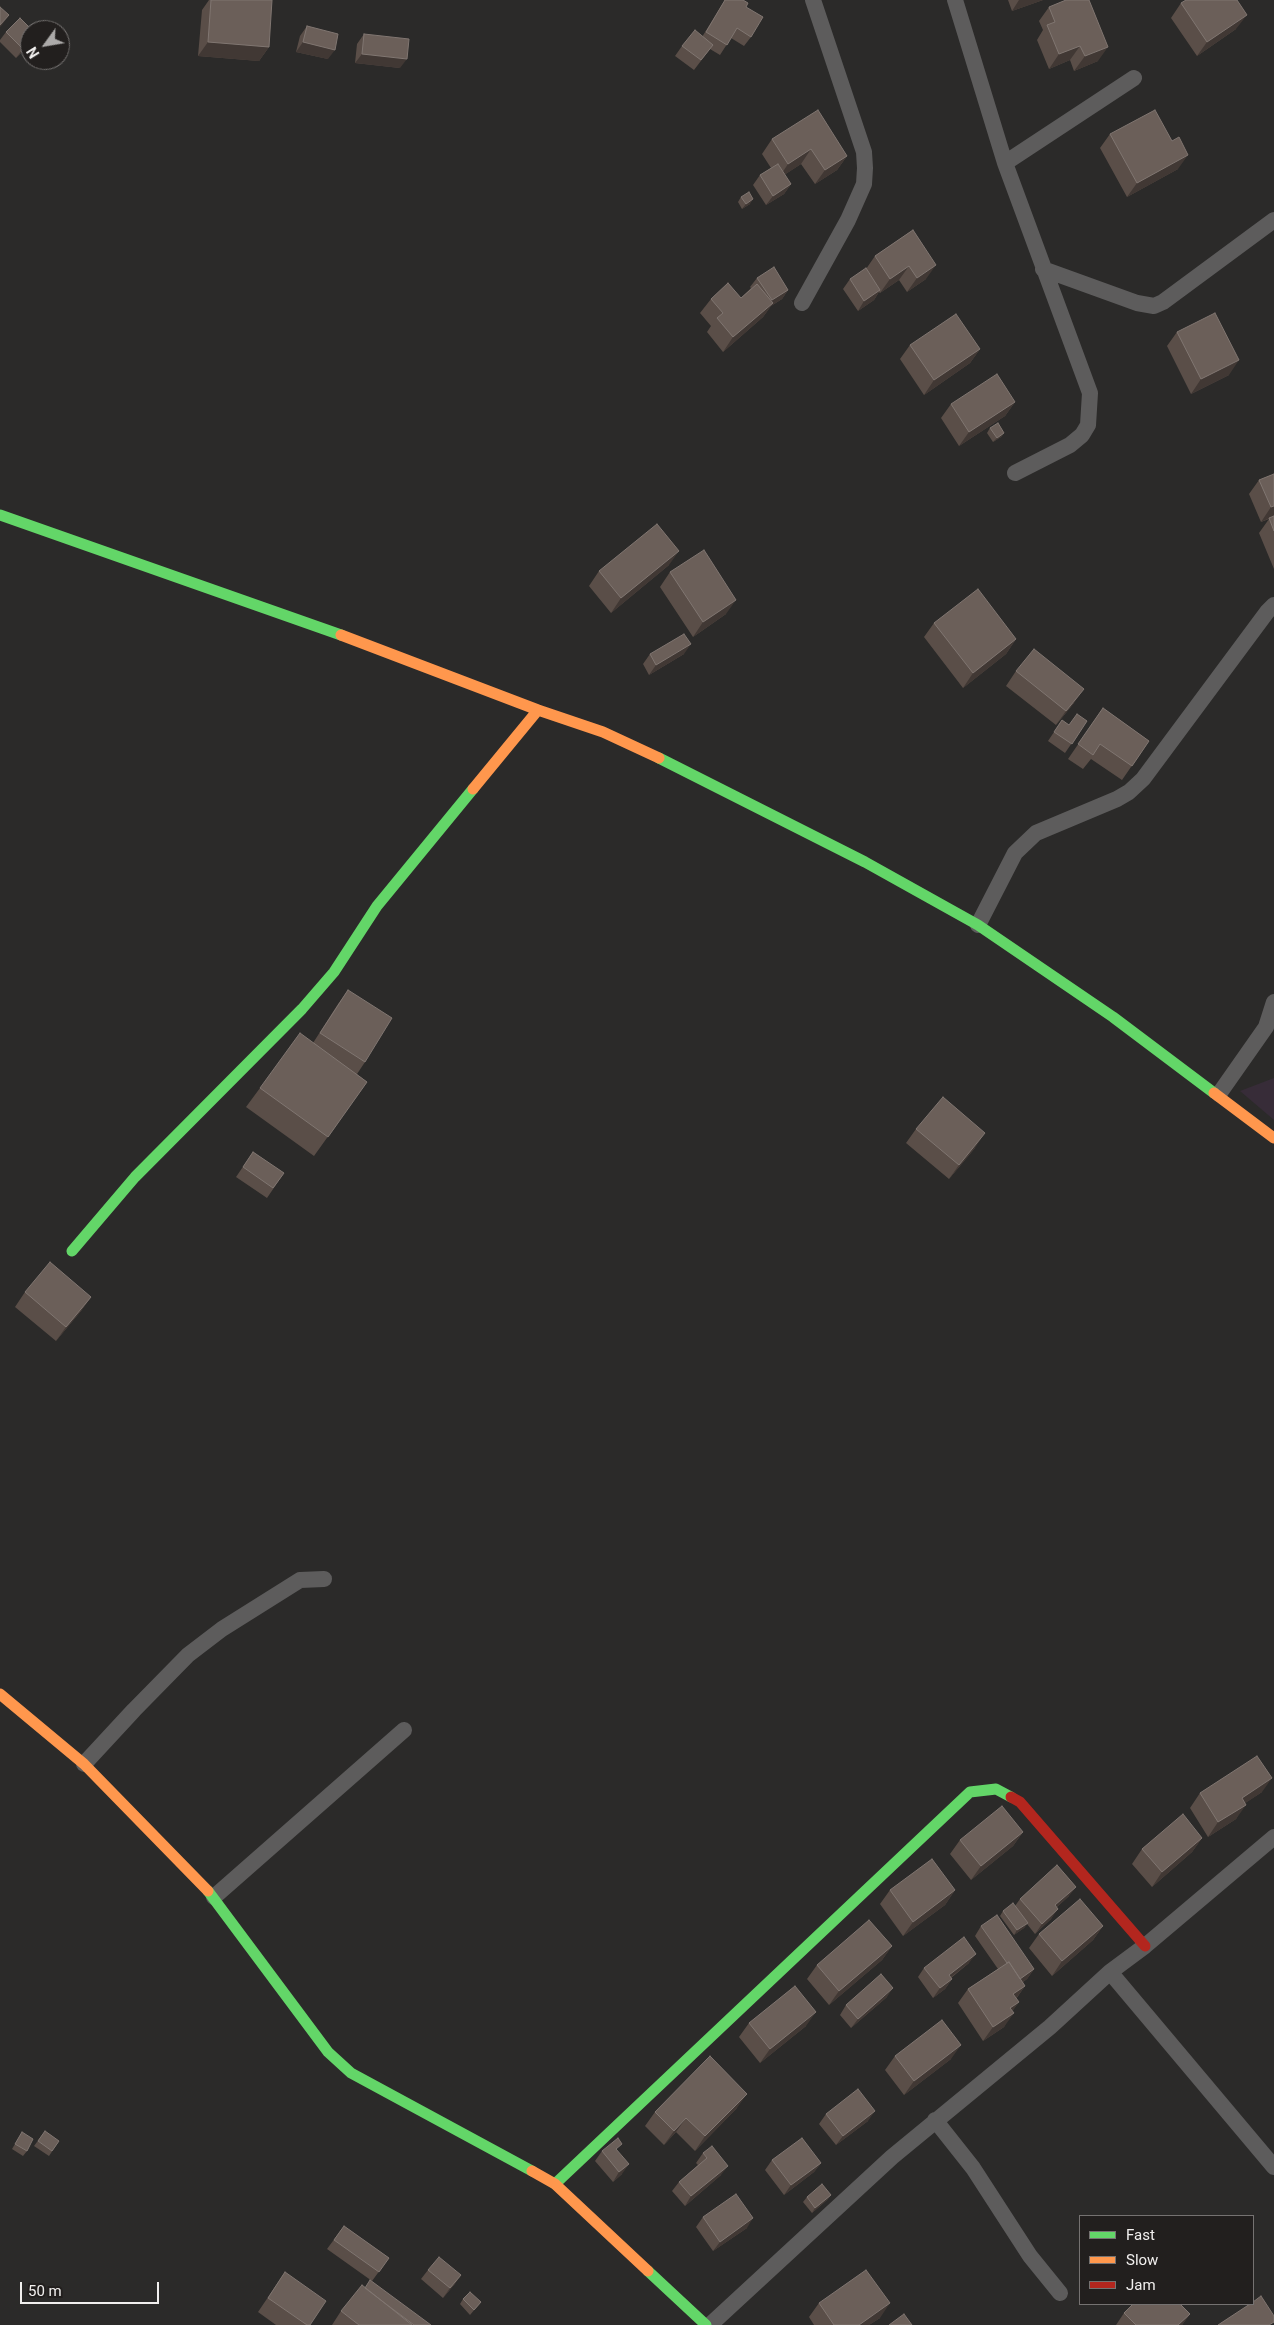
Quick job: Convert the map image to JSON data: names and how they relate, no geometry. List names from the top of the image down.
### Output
{
  "legend": ["Fast", "Slow", "Jam"],
  "scale_bar": "50 m",
  "north": "bottom left"
}
